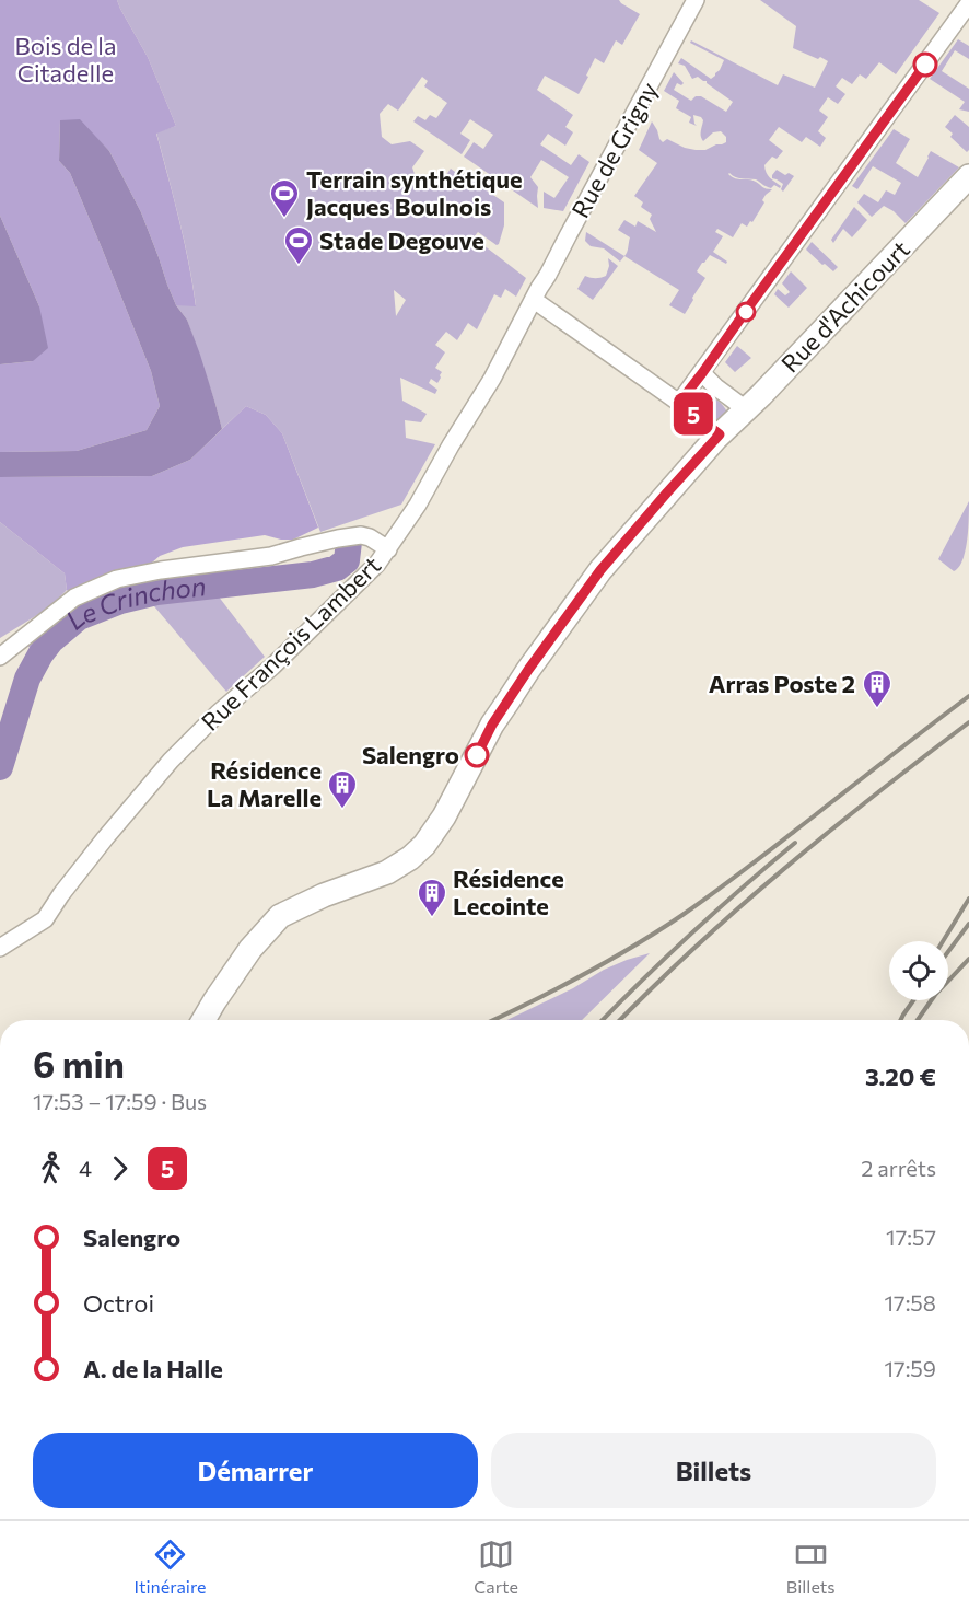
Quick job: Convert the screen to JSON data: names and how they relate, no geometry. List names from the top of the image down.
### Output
{
  "streets": {
    "street": ["Rue de Grigny", "Rue d'Achicourt", "Rue François Lambert"]
  },
  "crossings": [
    ["Rue de Grigny", "Rue François Lambert"]
  ],
  "water": ["Le Crinchon"],
  "parks": ["Bois de la Citadelle"],
  "places": {
    "sports": ["Terrain synthétique Jacques Boulnois", "Stade Degouve"],
    "building": ["Arras Poste 2", "Résidence La Marelle", "Résidence Lecointe"],
    "other": ["Salengro"]
  },
  "lines": ["bus line 5"],
  "page": {
    "on_map": "5",
    "heading": ["6 min", "17:53 – 17:59 · Bus", "3.20 €"],
    "legs": ["4", "5", "2 arrêts"],
    "list": [
      {
        "name": "Salengro",
        "value": "17:57"
      },
      {
        "name": "Octroi",
        "value": "17:58"
      },
      {
        "name": "A. de la Halle",
        "value": "17:59"
      }
    ],
    "buttons": ["Démarrer", "Billets"],
    "tabs": ["Itinéraire", "Carte", "Billets"]
  }
}
